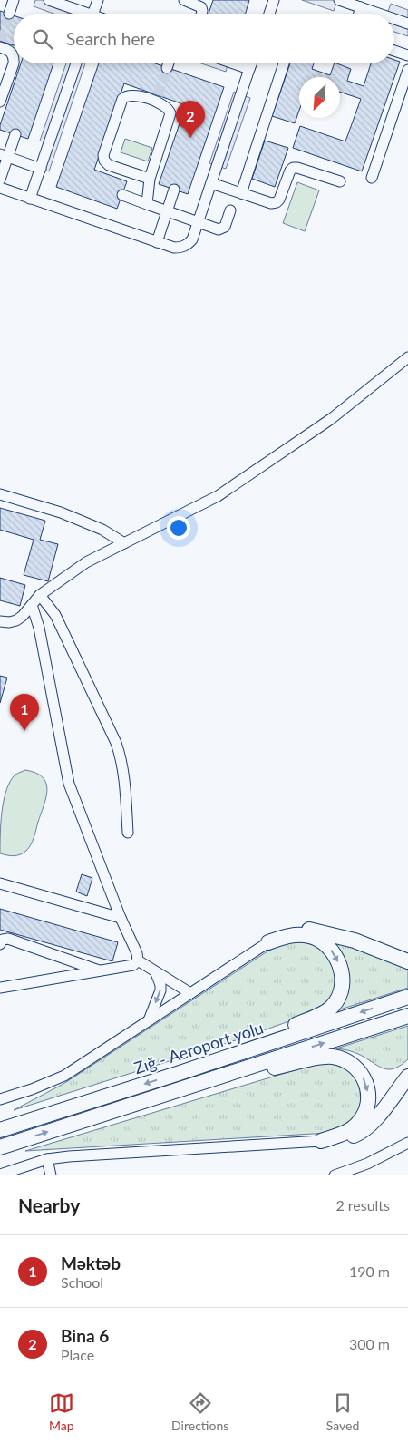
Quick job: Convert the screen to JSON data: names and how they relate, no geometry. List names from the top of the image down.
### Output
{
  "streets": {
    "highway": ["Zığ - Aeroport yolu"]
  },
  "north": "bottom left",
  "page": {
    "search": "Search here",
    "pins": ["2", "1"],
    "heading": ["Nearby", "2 results"],
    "list": [
      {
        "mark": "1",
        "name": "Məktəb",
        "note": "School",
        "value": "190 m"
      },
      {
        "mark": "2",
        "name": "Bina 6",
        "note": "Place",
        "value": "300 m"
      }
    ],
    "nav": ["Map", "Directions", "Saved"]
  }
}
